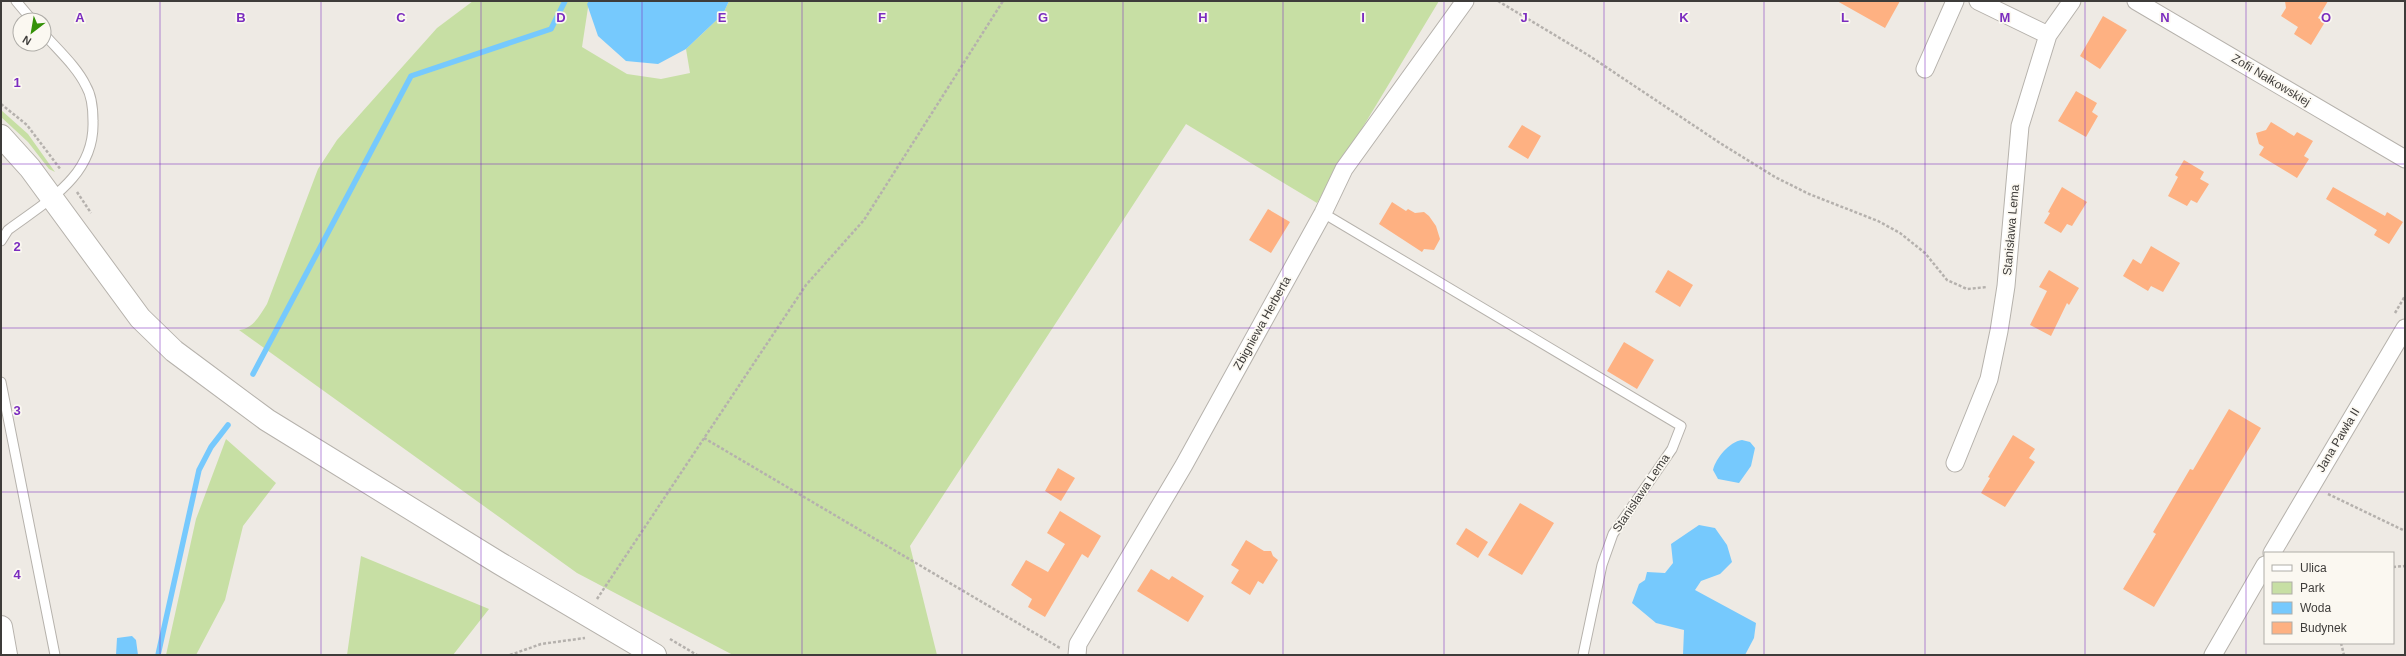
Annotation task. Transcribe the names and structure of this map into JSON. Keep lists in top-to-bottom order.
{
  "streets": {
    "street": [
      "Zofii Nałkowskiej",
      "Stanisława Lema",
      "Zbigniewa Herberta",
      "Jana Pawła II"
    ]
  },
  "crossings": [
    ["Stanisława Lema", "Zbigniewa Herberta"]
  ],
  "legend": [
    "Ulica",
    "Park",
    "Woda",
    "Budynek"
  ],
  "north": "bottom left",
  "grid": {
    "columns": [
      "A",
      "B",
      "C",
      "D",
      "E",
      "F",
      "G",
      "H",
      "I",
      "J",
      "K",
      "L",
      "M",
      "N",
      "O"
    ],
    "rows": [
      "1",
      "2",
      "3",
      "4"
    ]
  }
}
